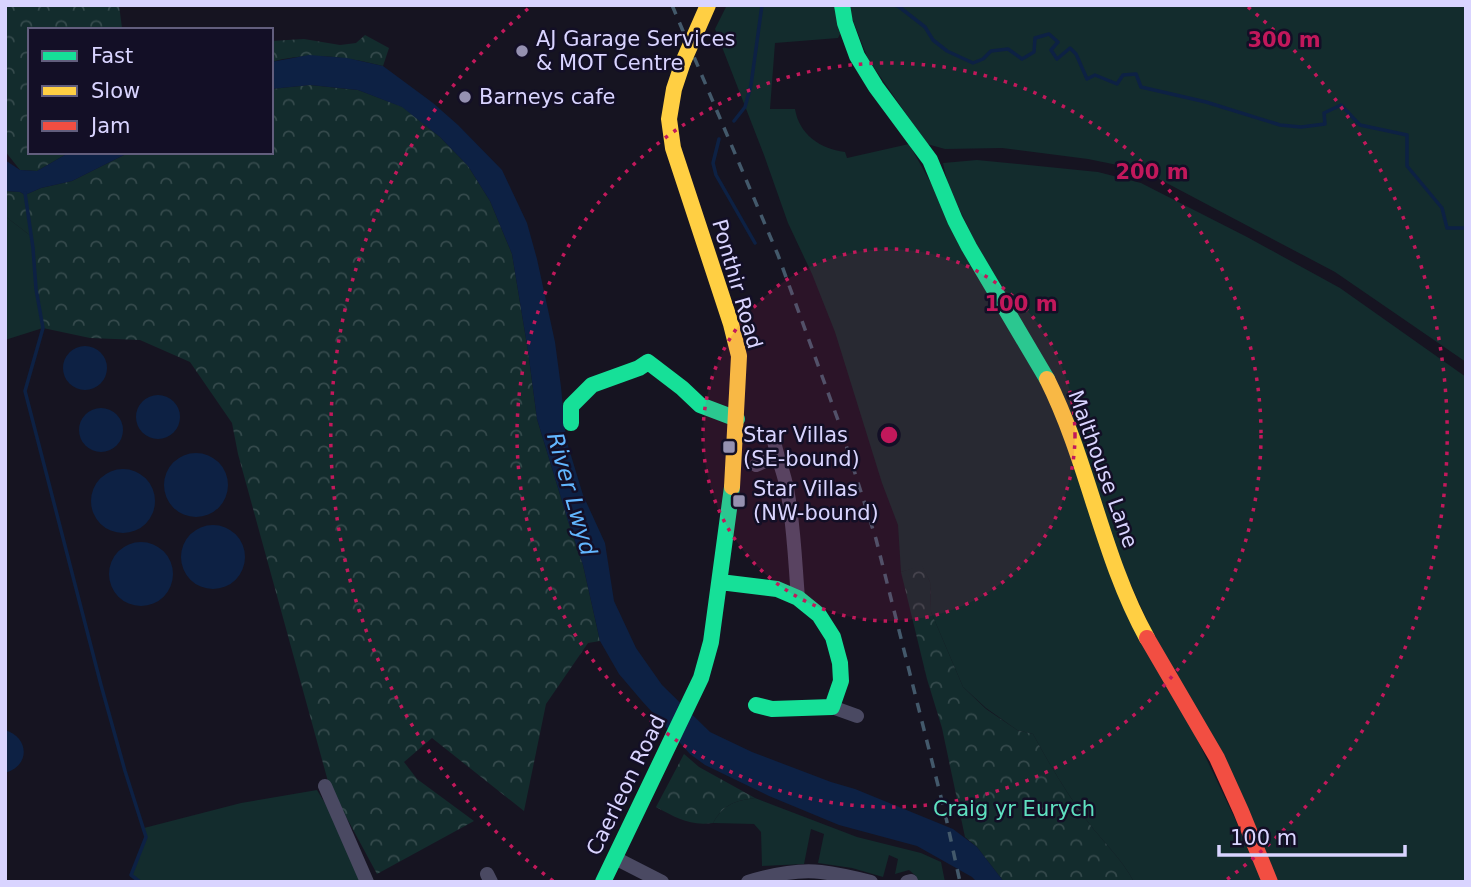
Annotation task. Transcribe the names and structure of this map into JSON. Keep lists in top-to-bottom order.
{
  "streets": {
    "street": ["Ponthir Road", "Malthouse Lane", "Caerleon Road"]
  },
  "crossings": [
    ["Ponthir Road", "Caerleon Road"]
  ],
  "water": ["River Lwyd"],
  "parks": ["Craig yr Eurych"],
  "places": {
    "other": ["AJ Garage Services & MOT Centre", "Barneys cafe"],
    "transit": ["Star Villas (SE-bound)", "Star Villas (NW-bound)"]
  },
  "legend": ["Fast", "Slow", "Jam"],
  "scale_bar": "100 m",
  "rings": ["300 m", "200 m", "100 m"]
}
